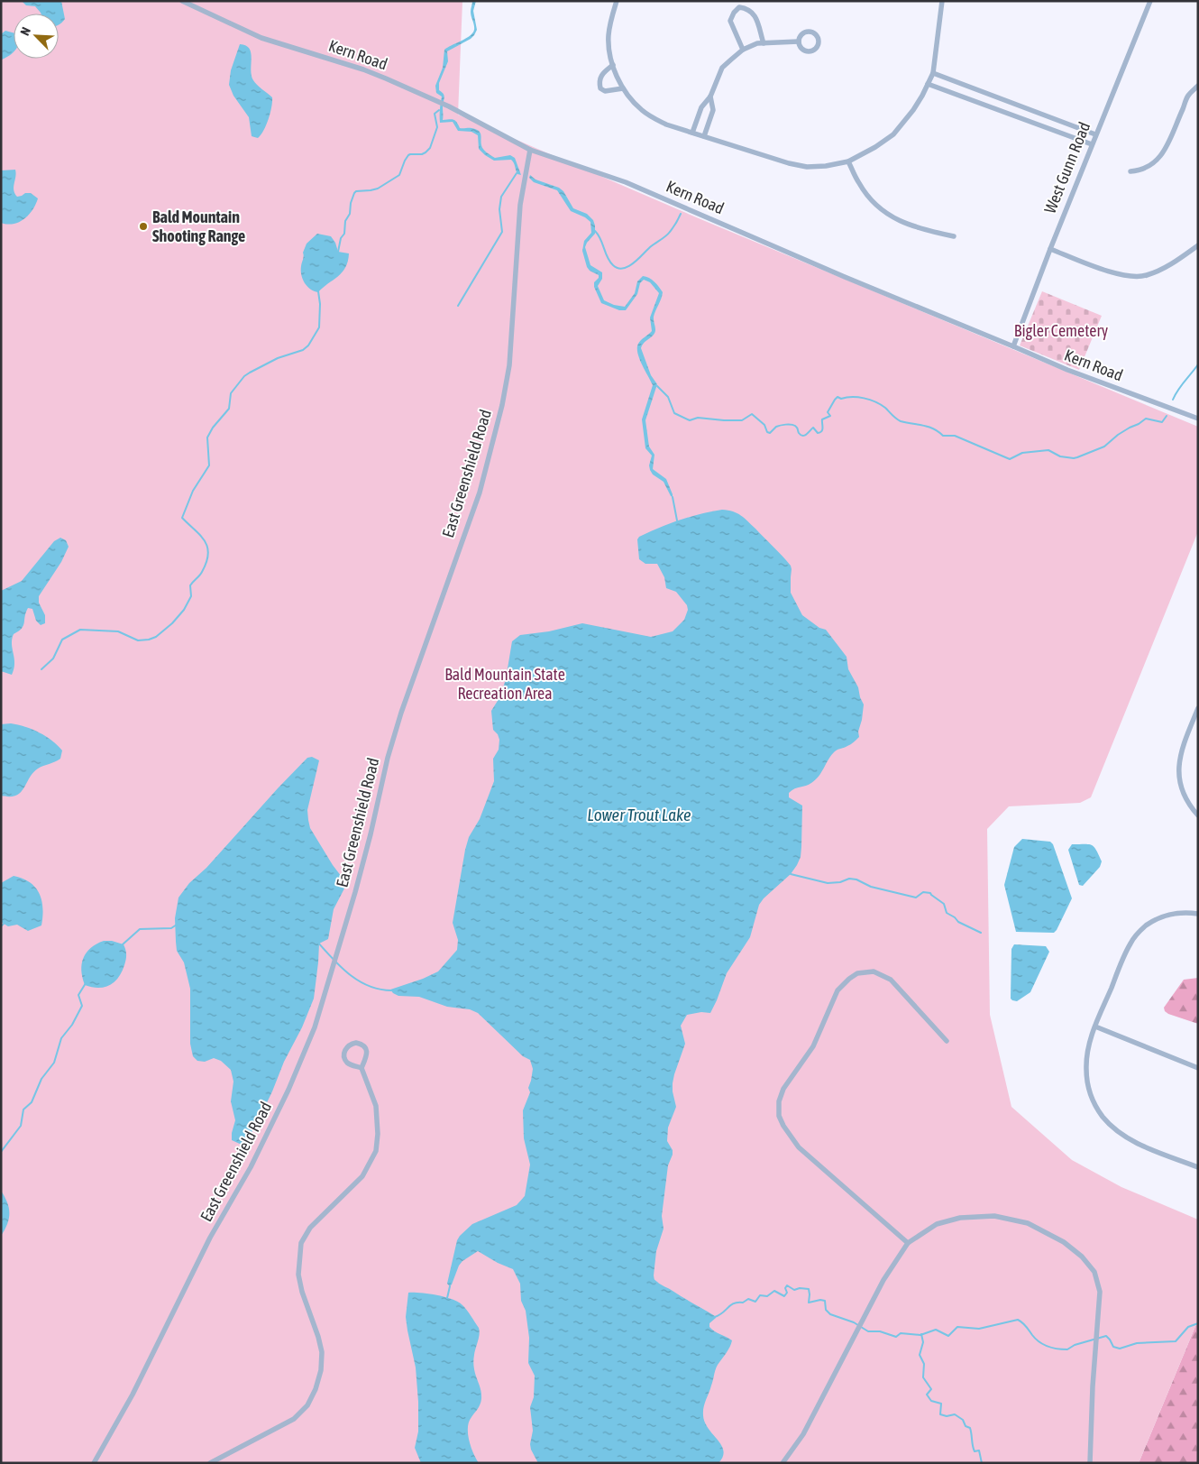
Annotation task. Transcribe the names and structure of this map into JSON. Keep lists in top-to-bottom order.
{
  "streets": {
    "street": ["Kern Road", "West Gunn Road", "East Greenshield Road"]
  },
  "crossings": [
    ["Kern Road", "West Gunn Road"],
    ["Kern Road", "East Greenshield Road"]
  ],
  "water": ["Lower Trout Lake"],
  "parks": ["Bigler Cemetery", "Bald Mountain State Recreation Area"],
  "places": ["Bald Mountain Shooting Range"],
  "north": "top left"
}
